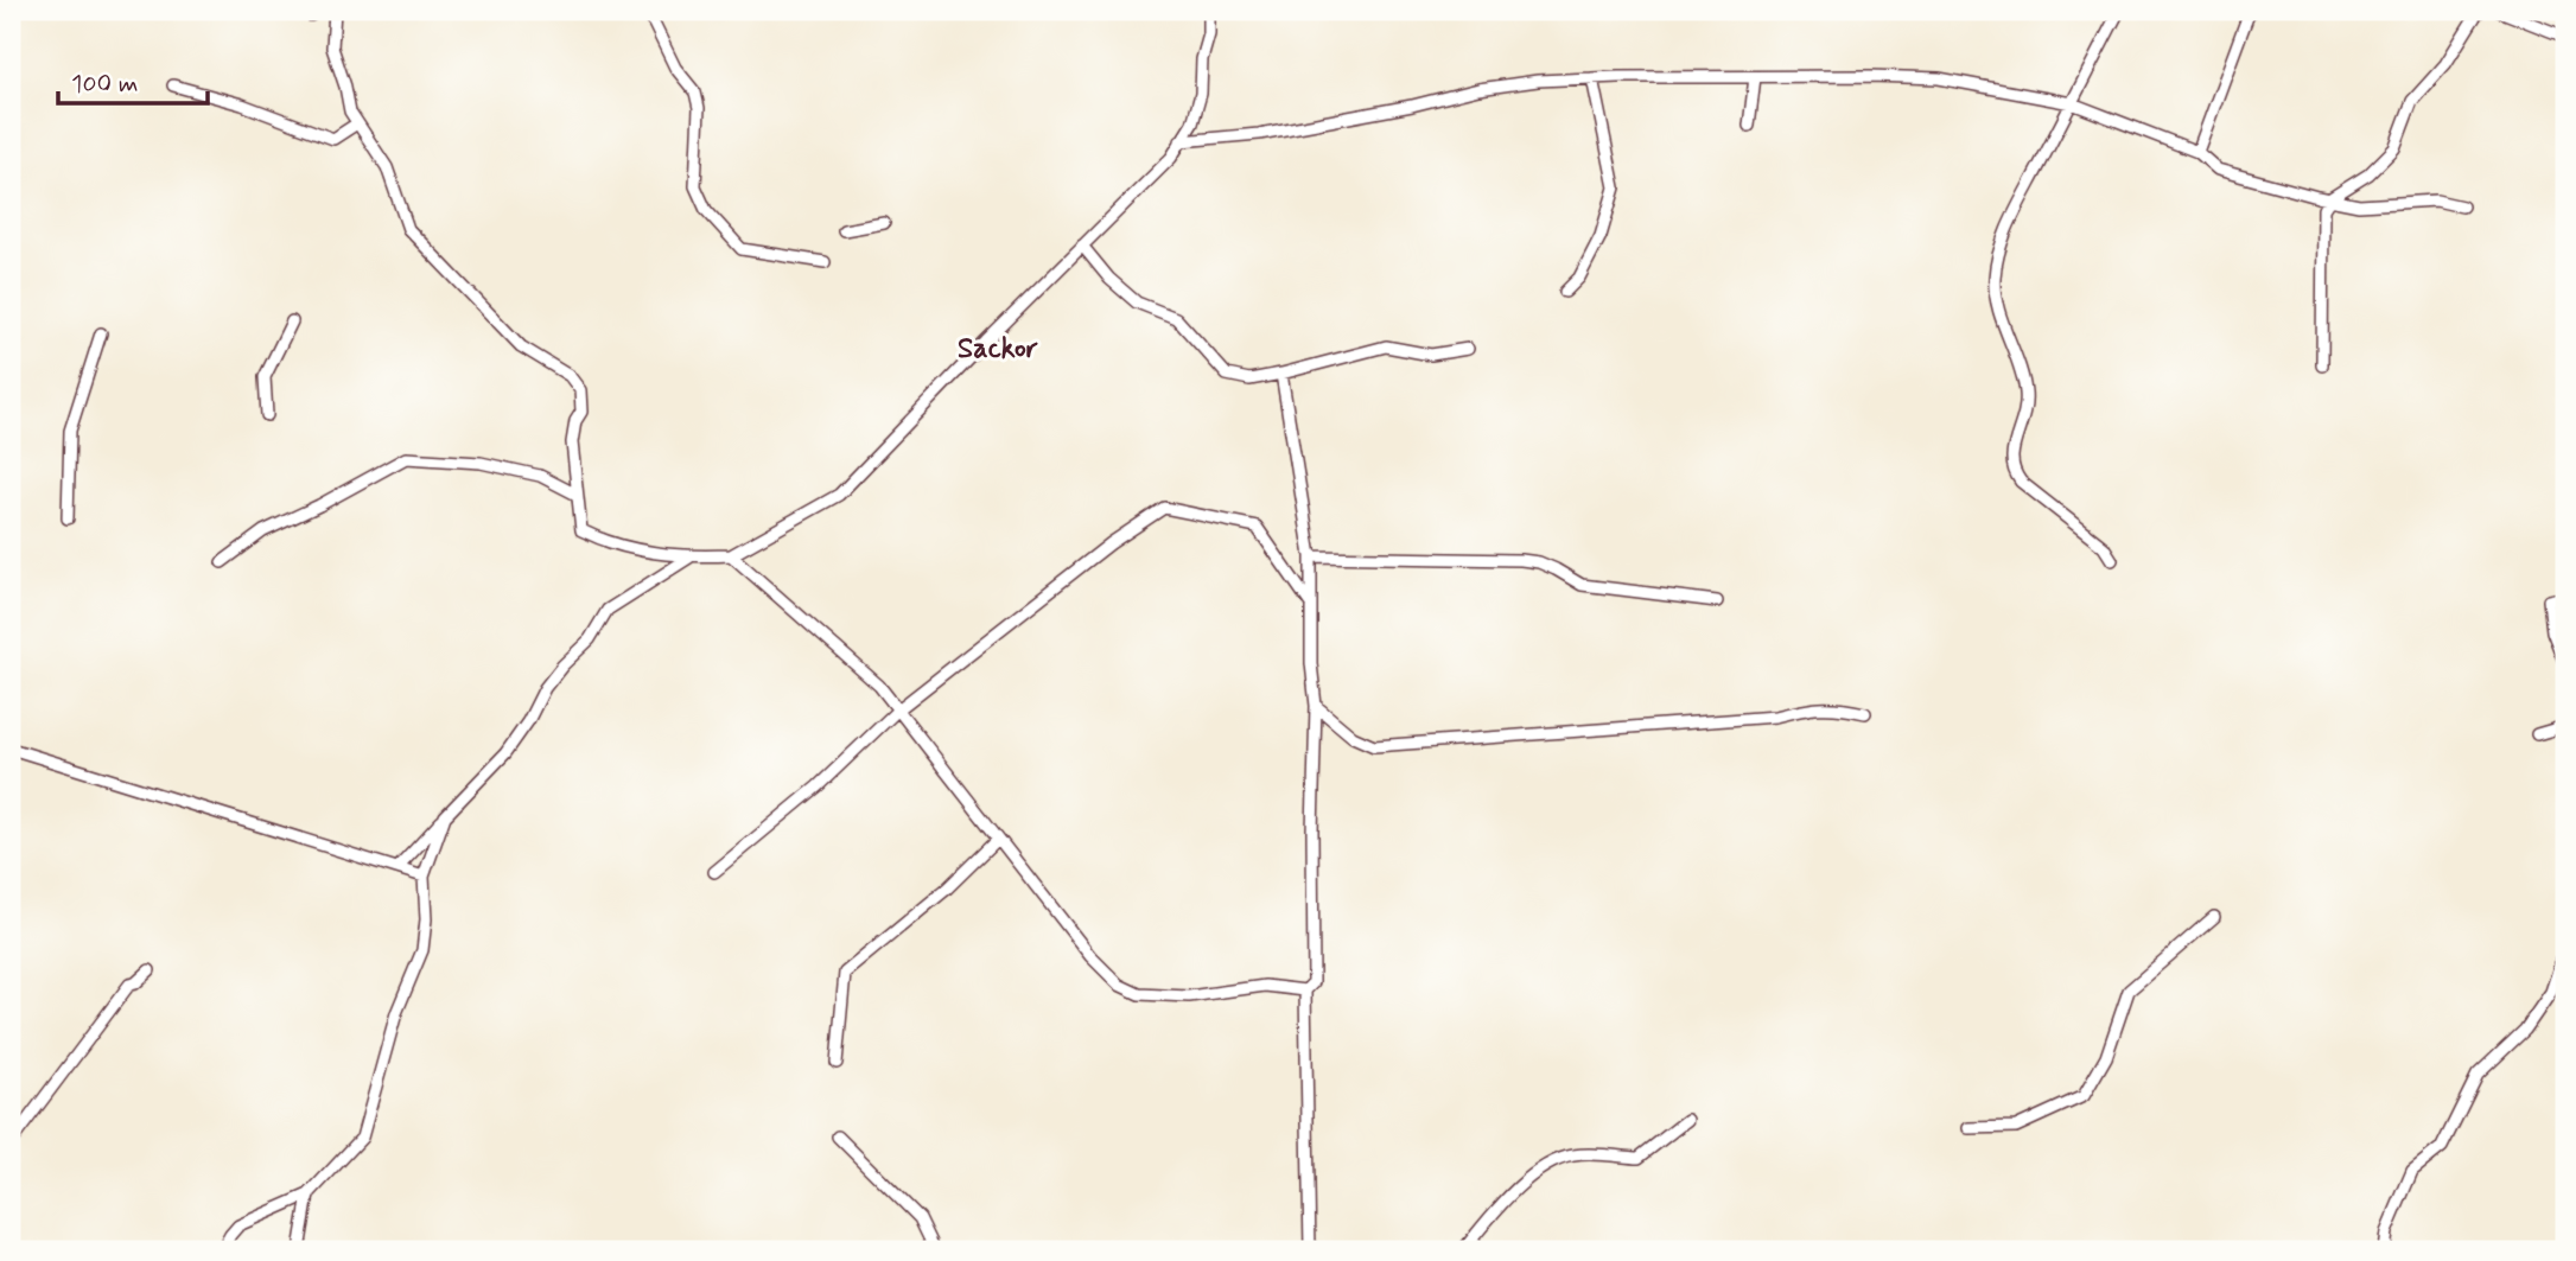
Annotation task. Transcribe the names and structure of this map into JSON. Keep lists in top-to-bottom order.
{
  "districts": ["Sackor"],
  "scale_bar": "100 m"
}
